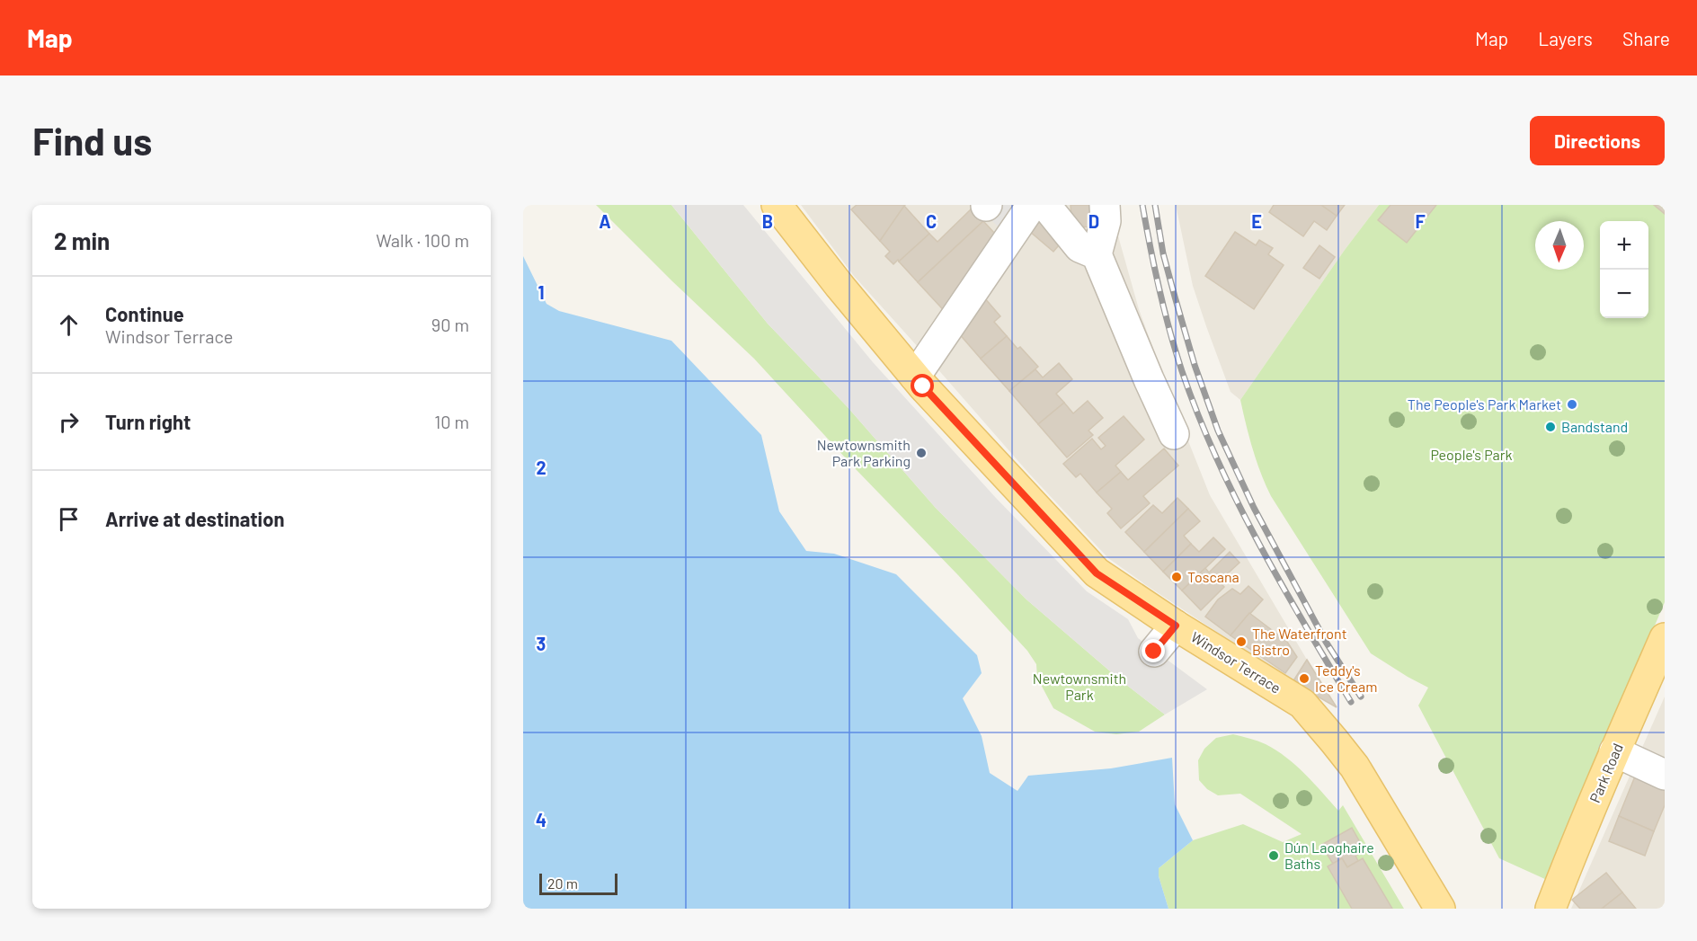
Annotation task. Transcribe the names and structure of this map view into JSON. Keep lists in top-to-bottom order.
{
  "streets": {
    "main road": ["Windsor Terrace", "Park Road"]
  },
  "parks": ["People's Park", "Newtownsmith Park"],
  "places": [
    "The People's Park Market",
    "Bandstand",
    "Newtownsmith Park Parking",
    "Toscana",
    "The Waterfront Bistro",
    "Teddy's Ice Cream",
    "Dún Laoghaire Baths"
  ],
  "scale_bar": "20 m",
  "north": "bottom",
  "page": {
    "header": "Map",
    "nav": ["Map", "Layers", "Share"],
    "buttons": "Directions",
    "title": "Find us",
    "heading": ["2 min", "Walk · 100 m"],
    "map_buttons": ["+", "−"],
    "list": [
      ["Continue", "Windsor Terrace", "90 m"],
      ["Turn right", "10 m"],
      "Arrive at destination"
    ],
    "scale": "20 m"
  },
  "grid": {
    "columns": [
      "A",
      "B",
      "C",
      "D",
      "E",
      "F"
    ],
    "rows": [
      "1",
      "2",
      "3",
      "4"
    ]
  }
}
